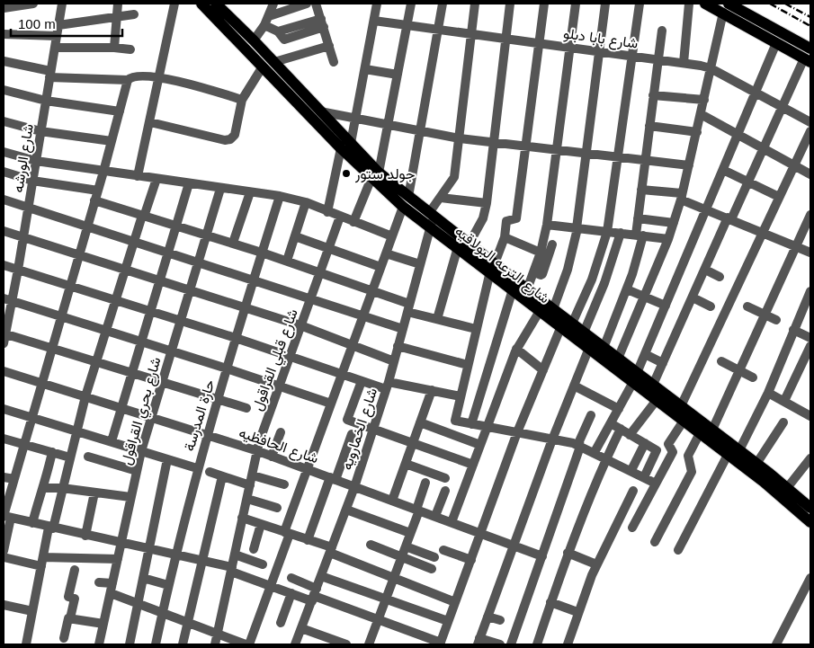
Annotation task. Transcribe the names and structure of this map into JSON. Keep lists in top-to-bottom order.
{
  "streets": {
    "main road": ["شارع الترعه البولاقيه"],
    "street": [
      "شارع بابا دبلو",
      "شارع الورشه",
      "شارع قبلي القراقول",
      "شارع بحري القراقول",
      "حارة المدرسة",
      "شارع الخمارويه",
      "شارع الحافظيه"
    ]
  },
  "crossings": [
    ["شارع بابا دبلو", "شارع الخمارويه"],
    ["شارع الترعه البولاقيه", "شارع الخمارويه"],
    ["شارع قبلي القراقول", "شارع الحافظيه"],
    ["شارع بحري القراقول", "شارع الحافظيه"],
    ["حارة المدرسة", "شارع الحافظيه"],
    ["شارع الخمارويه", "شارع الحافظيه"]
  ],
  "places": ["جولد ستور"],
  "scale_bar": "100 m"
}
